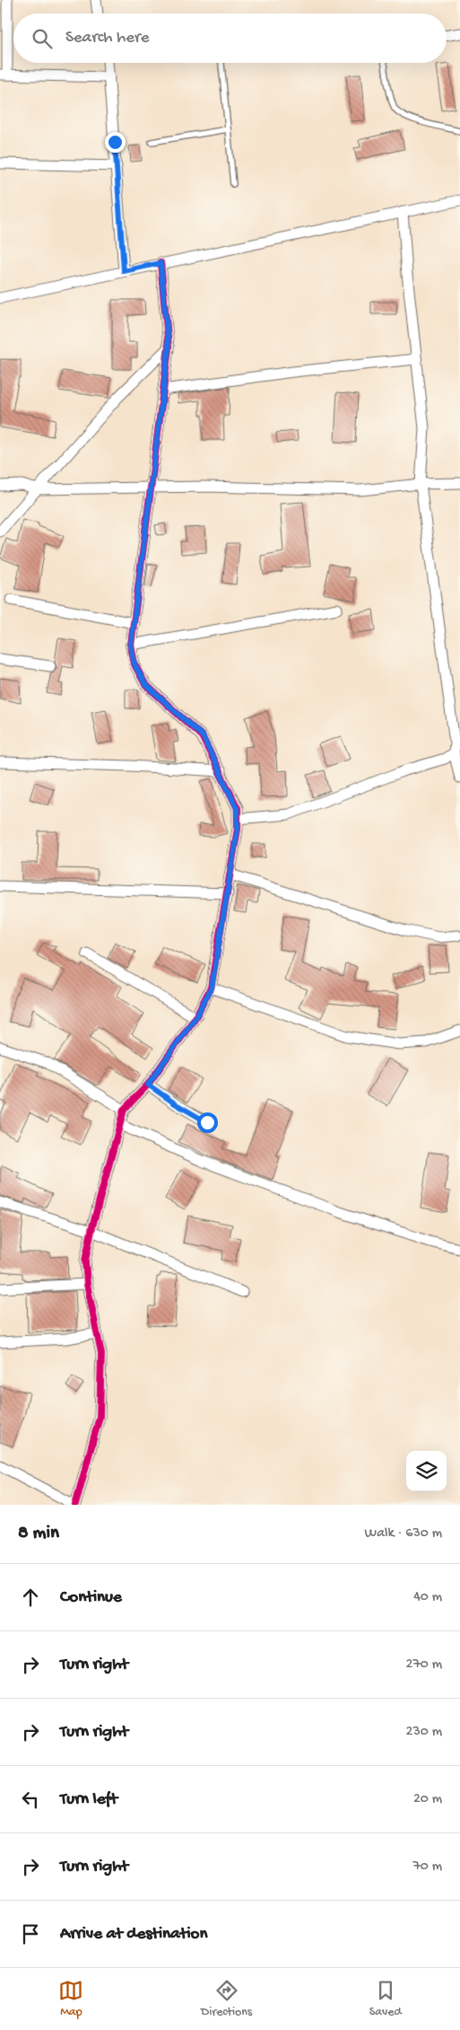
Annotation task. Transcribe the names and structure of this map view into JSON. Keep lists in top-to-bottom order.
{
  "page": {
    "search": "Search here",
    "heading": ["8 min", "Walk · 630 m"],
    "list": [
      ["Continue", "40 m"],
      ["Turn right", "270 m"],
      ["Turn right", "230 m"],
      ["Turn left", "20 m"],
      ["Turn right", "70 m"],
      "Arrive at destination"
    ],
    "nav": ["Map", "Directions", "Saved"]
  }
}
